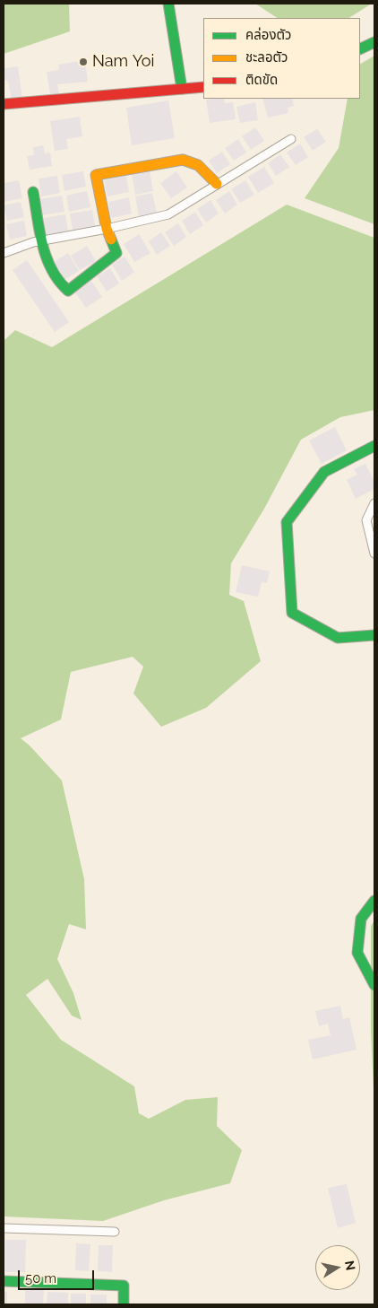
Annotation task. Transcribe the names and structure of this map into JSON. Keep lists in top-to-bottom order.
{
  "places": ["Nam Yoi"],
  "legend": ["คล่องตัว", "ชะลอตัว", "ติดขัด"],
  "scale_bar": "50 m",
  "north": "right"
}
